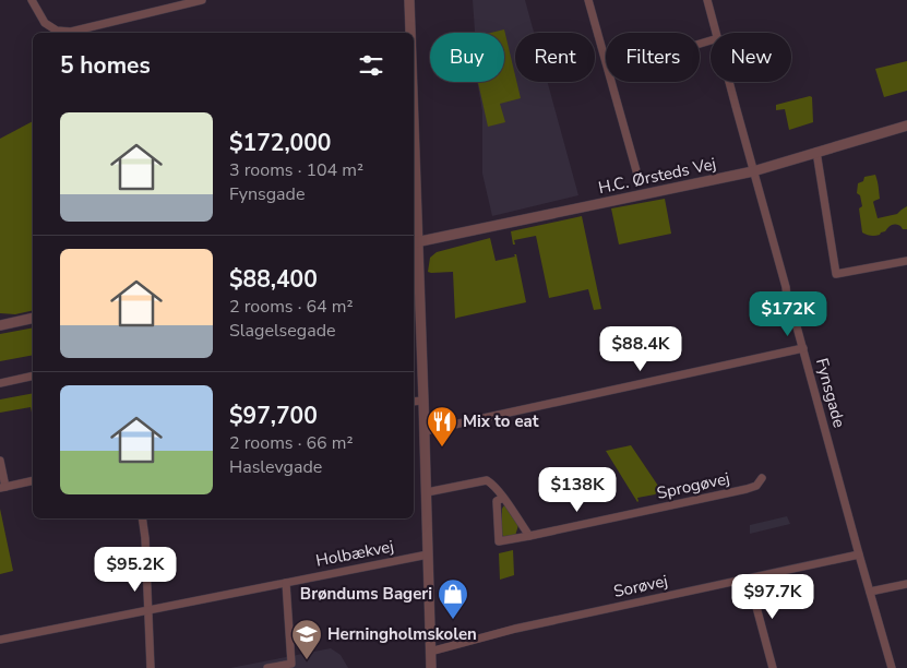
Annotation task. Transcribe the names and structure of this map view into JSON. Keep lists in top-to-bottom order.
{
  "streets": {
    "street": [
      "H.C. Ørsteds Vej",
      "Fynsgade",
      "Sprogøvej",
      "Holbækvej",
      "Sorøvej"
    ]
  },
  "crossings": [
    ["H.C. Ørsteds Vej", "Fynsgade"],
    ["Fynsgade", "Sorøvej"]
  ],
  "places": {
    "restaurant": ["Mix to eat"],
    "shop": ["Brøndums Bageri"],
    "school or university": ["Herningholmskolen"]
  },
  "page": {
    "chip": [
      "Buy",
      "Rent",
      "Filters",
      "New"
    ],
    "heading": "5 homes",
    "list": [
      {
        "name": "$172,000",
        "note": "3 rooms · 104 m² · Fynsgade"
      },
      {
        "name": "$88,400",
        "note": "2 rooms · 64 m² · Slagelsegade"
      },
      {
        "name": "$97,700",
        "note": "2 rooms · 66 m² · Haslevgade"
      }
    ],
    "price": [
      "$172K",
      "$88.4K",
      "$138K",
      "$95.2K",
      "$97.7K"
    ]
  }
}
